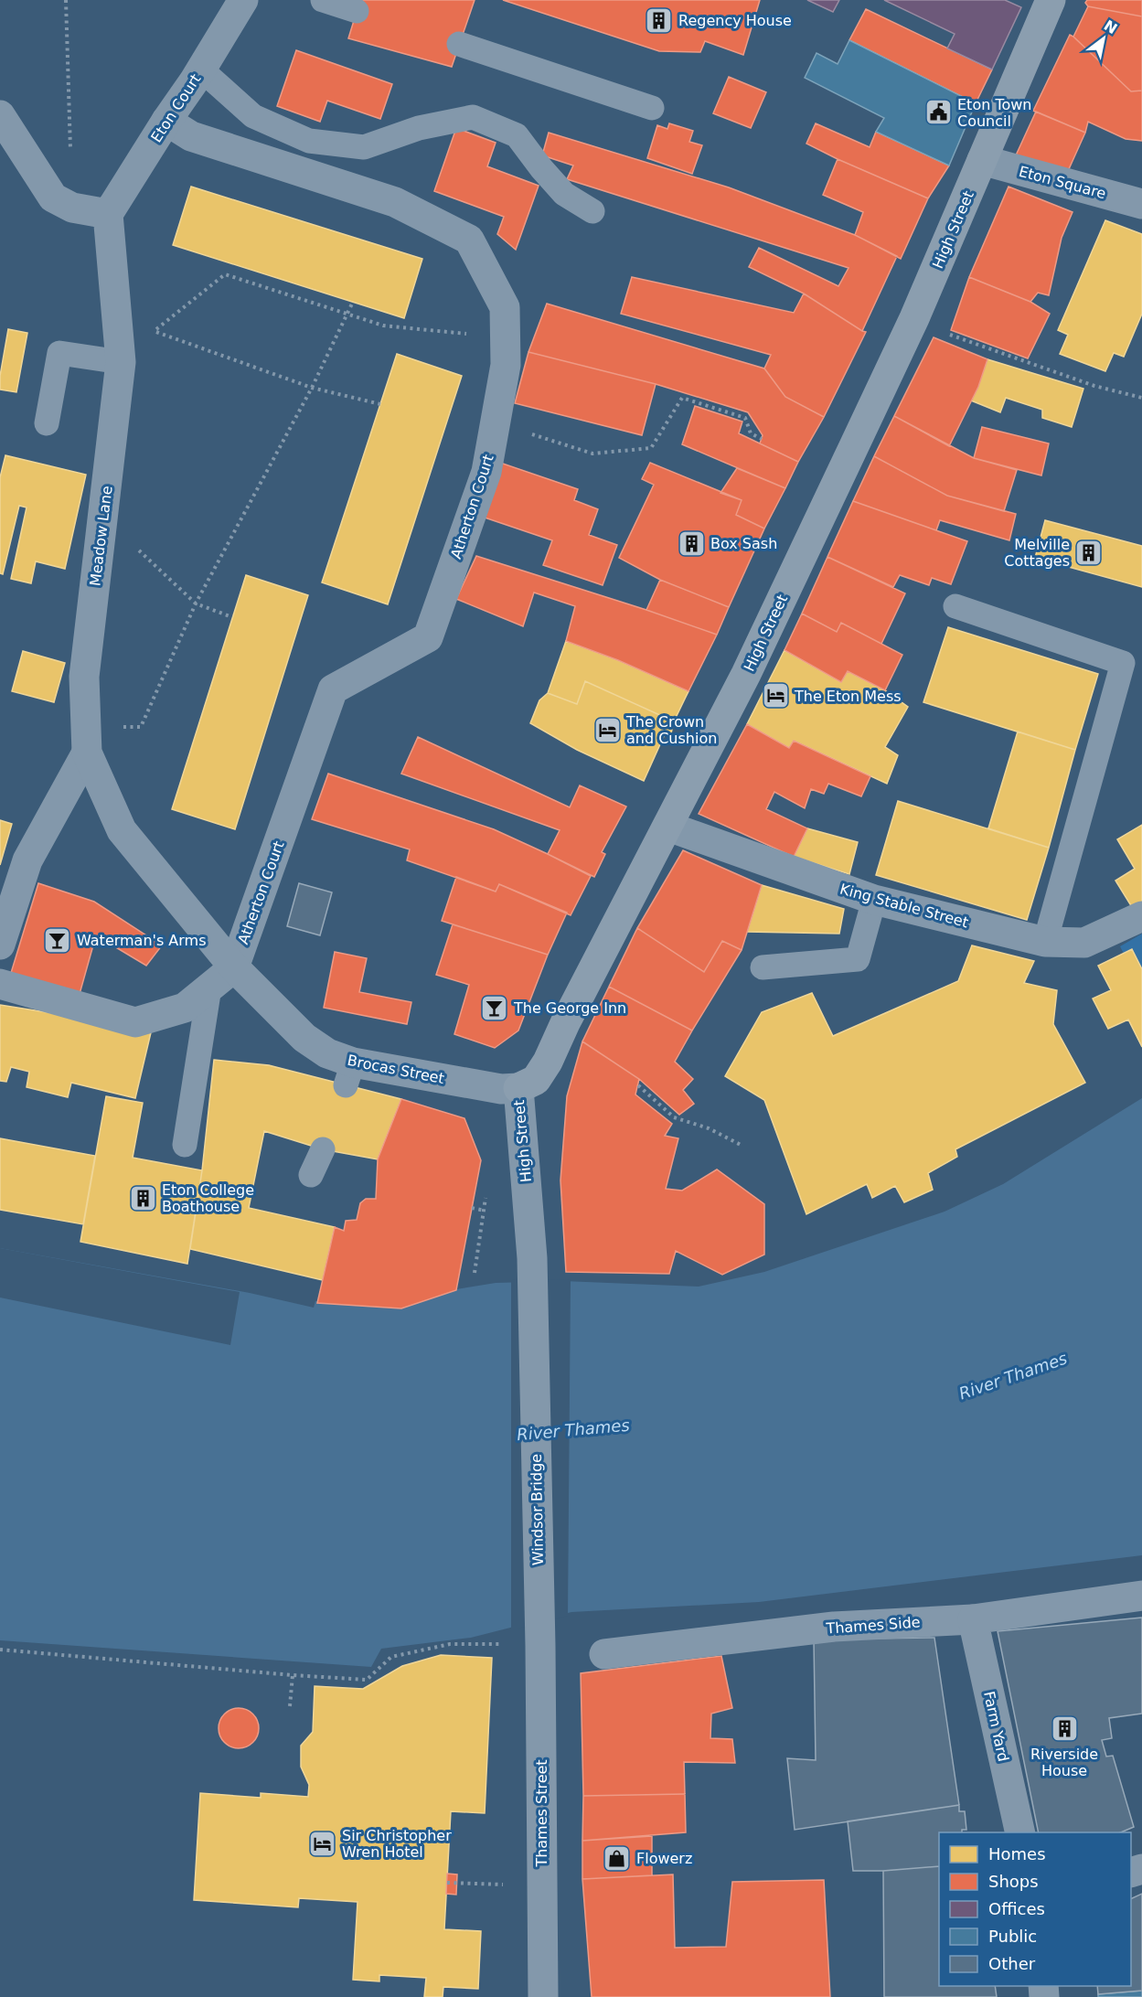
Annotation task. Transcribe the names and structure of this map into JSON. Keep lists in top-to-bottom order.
{
  "streets": {
    "main road": ["High Street"],
    "street": [
      "Eton Court",
      "Eton Square",
      "Atherton Court",
      "Meadow Lane",
      "King Stable Street",
      "Brocas Street",
      "Windsor Bridge",
      "Thames Side",
      "Farm Yard",
      "Thames Street"
    ]
  },
  "crossings": [
    ["Eton Court", "Atherton Court"],
    ["Eton Court", "Meadow Lane"],
    ["Eton Square", "High Street"],
    ["High Street", "King Stable Street"],
    ["High Street", "Brocas Street"],
    ["High Street", "Windsor Bridge"],
    ["Atherton Court", "Meadow Lane"],
    ["Atherton Court", "Brocas Street"],
    ["Meadow Lane", "Brocas Street"],
    ["Windsor Bridge", "Thames Street"],
    ["Thames Side", "Farm Yard"]
  ],
  "water": ["River Thames"],
  "places": {
    "building": [
      "Regency House",
      "Box Sash",
      "Melville Cottages",
      "Eton College Boathouse",
      "Riverside House"
    ],
    "public building": ["Eton Town Council"],
    "hotel": ["The Eton Mess", "The Crown and Cushion", "Sir Christopher Wren Hotel"],
    "bar": ["Waterman's Arms", "The George Inn"],
    "shop": ["Flowerz"]
  },
  "legend": [
    "Homes",
    "Shops",
    "Offices",
    "Public",
    "Other"
  ],
  "north": "top right"
}
